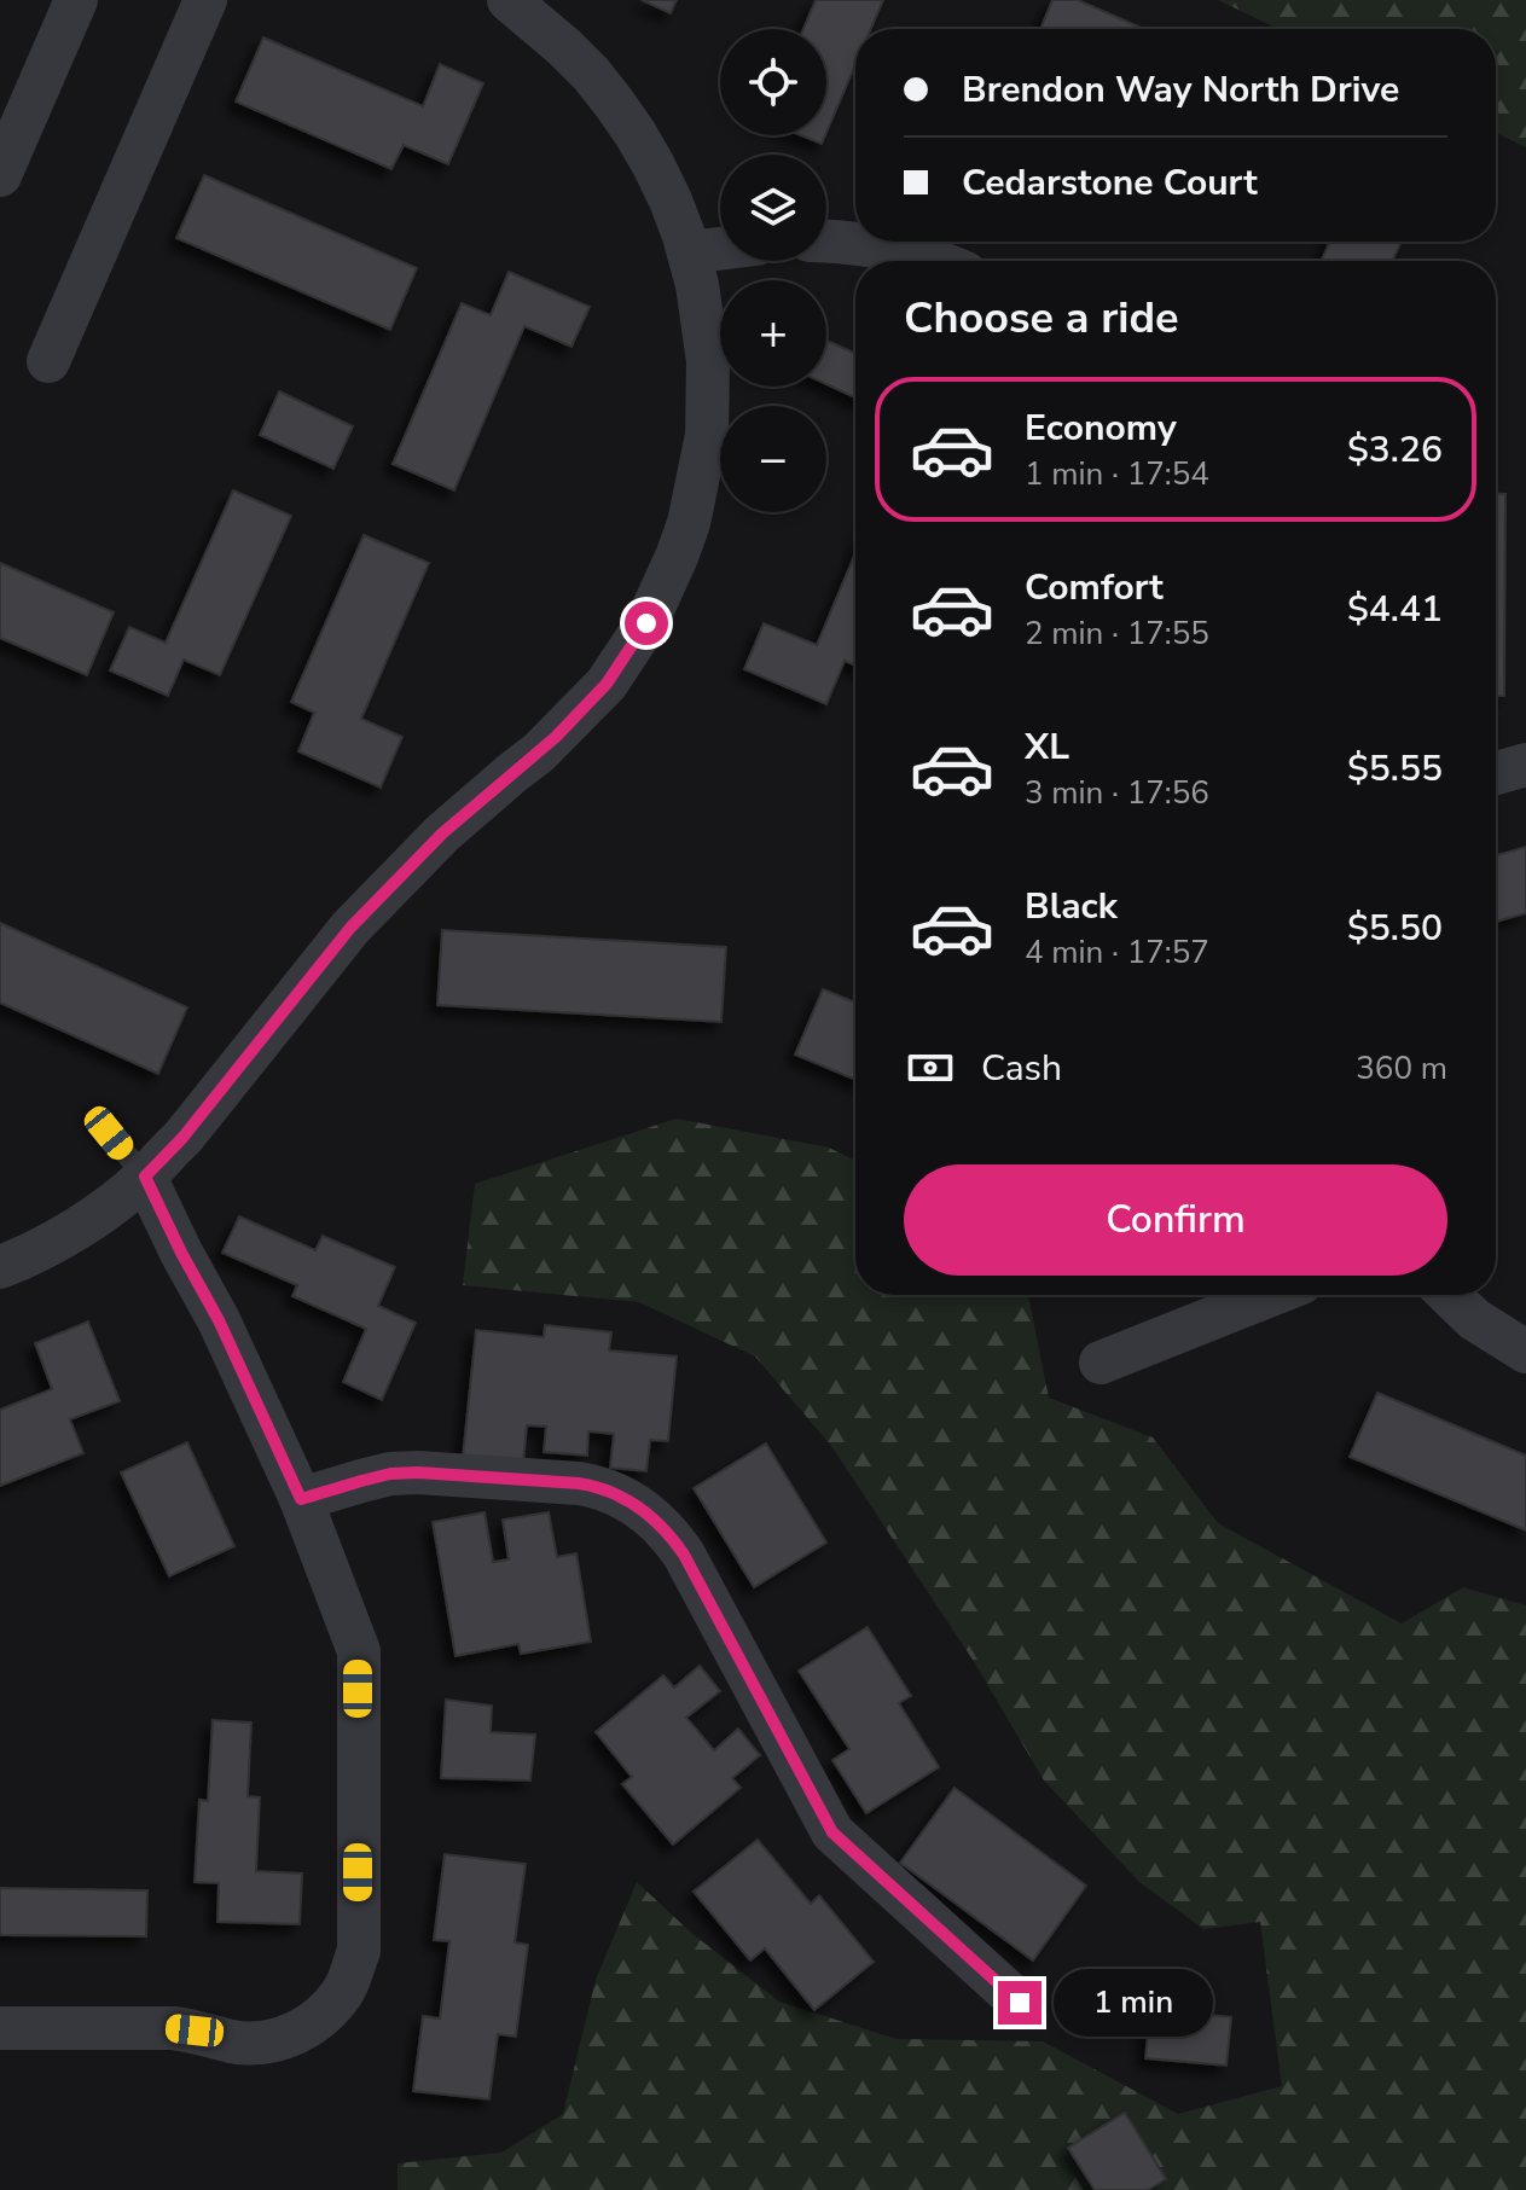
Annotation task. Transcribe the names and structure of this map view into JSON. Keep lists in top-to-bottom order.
{
  "page": {
    "map_buttons": ["+", "−"],
    "banner": ["Brendon Way North Drive", "Cedarstone Court"],
    "heading": "Choose a ride",
    "list": [
      {
        "name": "Economy",
        "note": "1 min · 17:54",
        "value": "$3.26"
      },
      {
        "name": "Comfort",
        "note": "2 min · 17:55",
        "value": "$4.41"
      },
      {
        "name": "XL",
        "note": "3 min · 17:56",
        "value": "$5.55"
      },
      {
        "name": "Black",
        "note": "4 min · 17:57",
        "value": "$5.50"
      }
    ],
    "pay": ["Cash", "360 m"],
    "buttons": "Confirm",
    "bubble": "1 min"
  }
}
